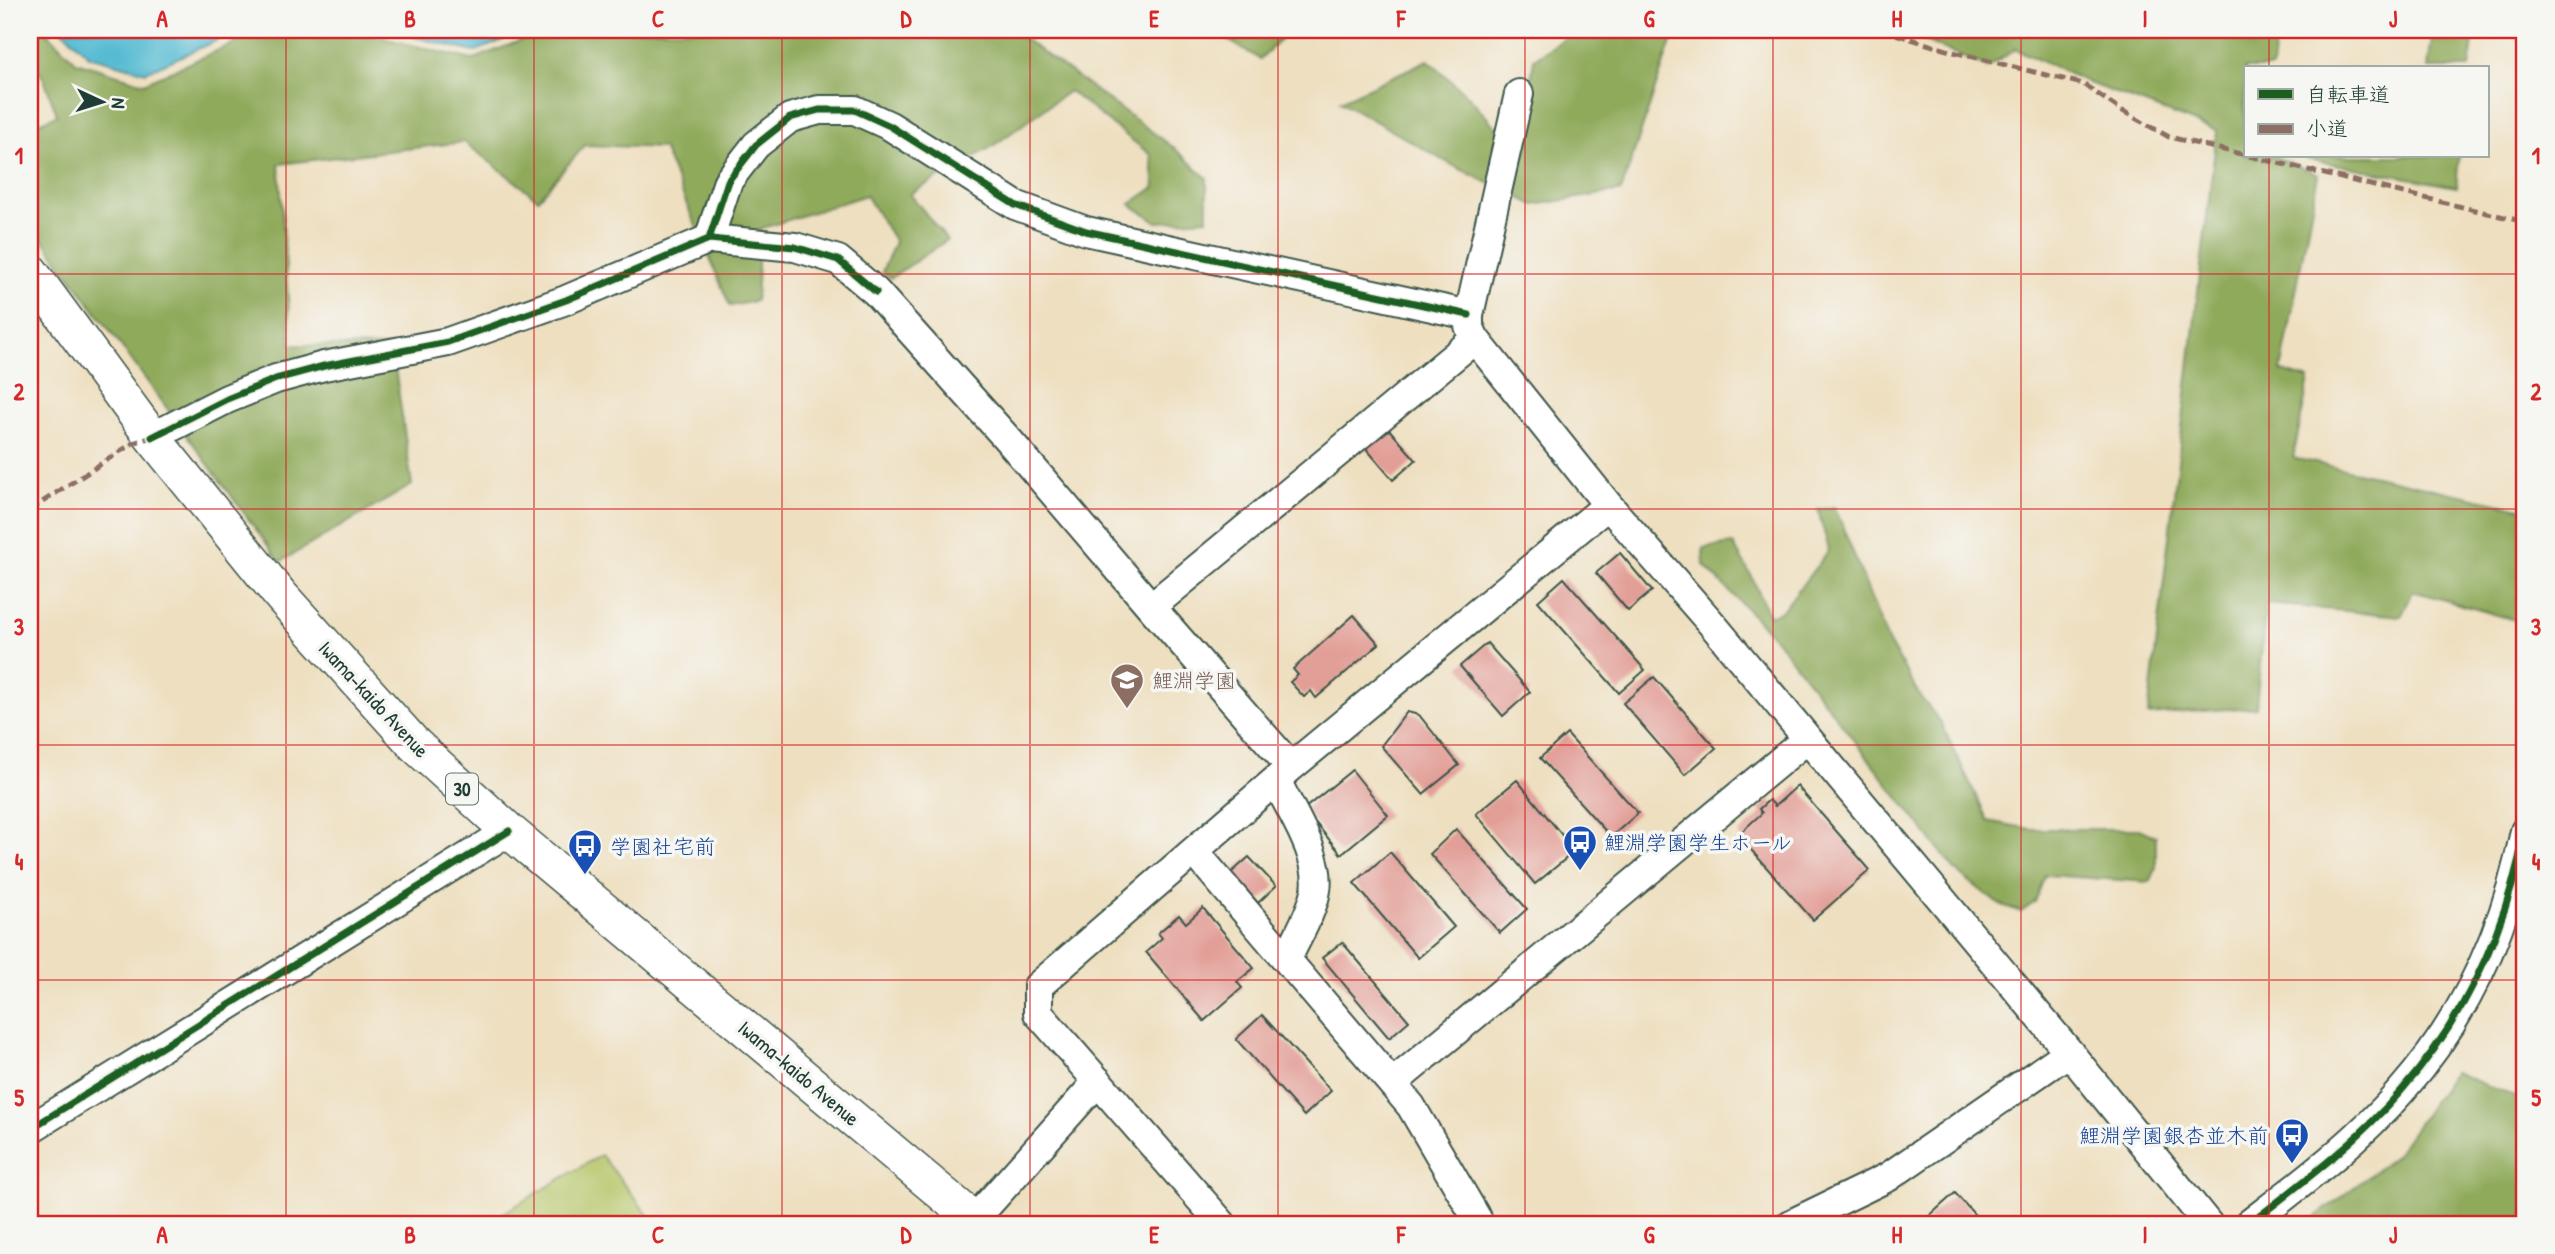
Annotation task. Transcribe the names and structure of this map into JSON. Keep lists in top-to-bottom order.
{
  "streets": {
    "main road": ["Iwama-kaido Avenue", "30"]
  },
  "places": {
    "school or university": ["鯉淵学園"],
    "bus stop": ["鯉淵学園学生ホール", "学園社宅前", "鯉淵学園銀杏並木前"]
  },
  "legend": ["自転車道", "小道"],
  "north": "right",
  "grid": {
    "columns": [
      "A",
      "B",
      "C",
      "D",
      "E",
      "F",
      "G",
      "H",
      "I",
      "J"
    ],
    "rows": [
      "1",
      "2",
      "3",
      "4",
      "5"
    ]
  }
}
